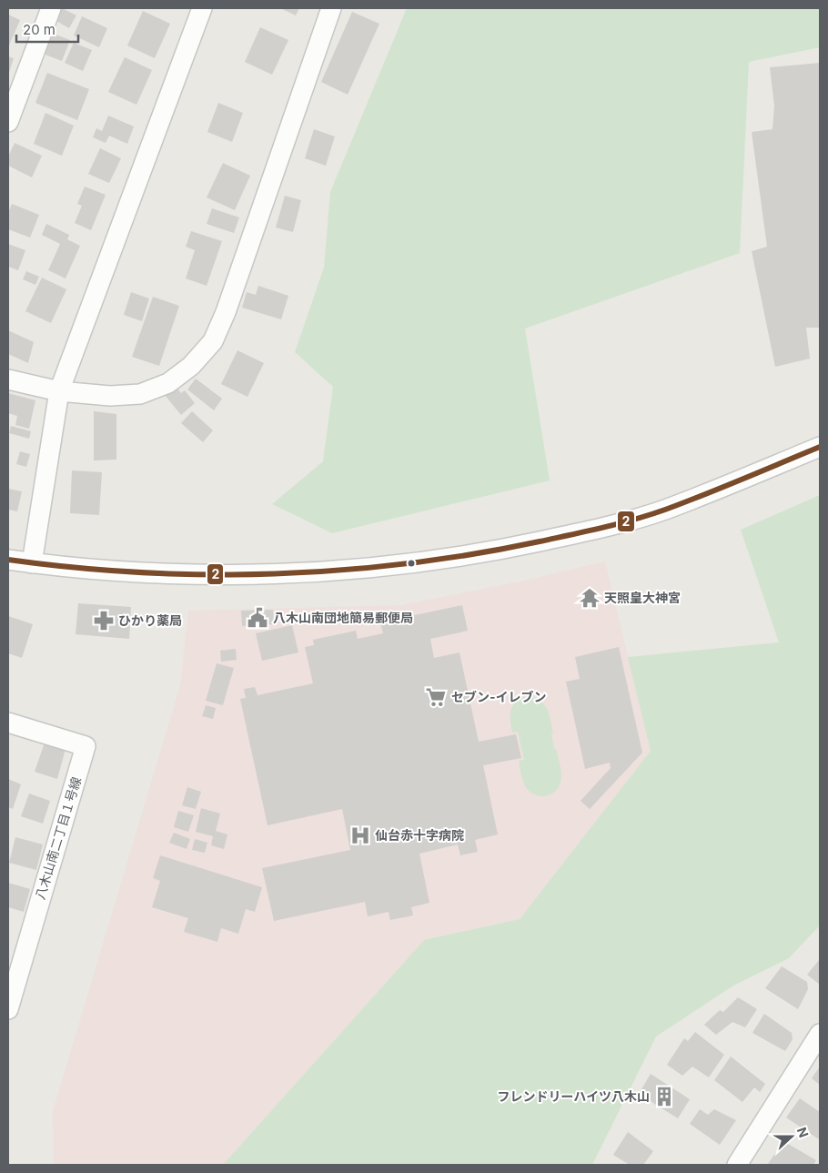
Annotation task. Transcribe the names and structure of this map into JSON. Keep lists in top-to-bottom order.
{
  "streets": {
    "street": ["八木山南二丁目１号線"]
  },
  "places": {
    "temple": ["天照皇大神宮"],
    "public building": ["八木山南団地簡易郵便局"],
    "pharmacy": ["ひかり薬局"],
    "supermarket": ["セブン-イレブン"],
    "hospital": ["仙台赤十字病院"],
    "building": ["フレンドリーハイツ八木山"]
  },
  "lines": ["transit line 2"],
  "scale_bar": "20 m",
  "north": "right"
}
